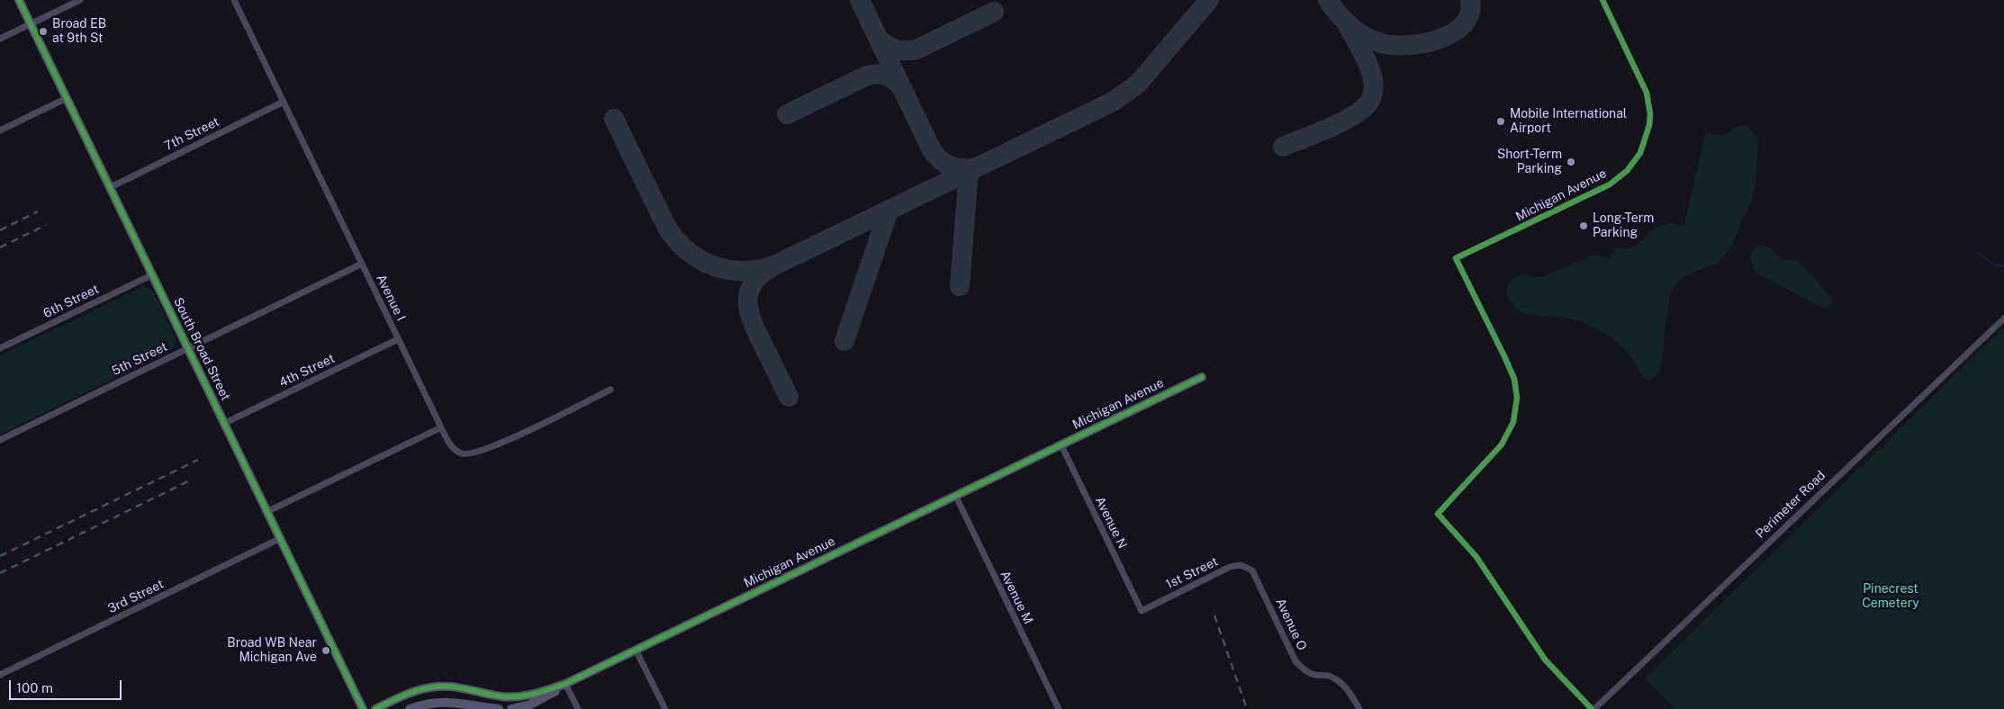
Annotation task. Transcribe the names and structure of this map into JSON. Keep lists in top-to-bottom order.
{
  "streets": {
    "street": [
      "7th Street",
      "Michigan Avenue",
      "Avenue I",
      "6th Street",
      "South Broad Street",
      "5th Street",
      "4th Street",
      "Perimeter Road",
      "Avenue N",
      "1st Street",
      "3rd Street",
      "Avenue M",
      "Avenue O"
    ]
  },
  "crossings": [
    ["7th Street", "Avenue I"],
    ["7th Street", "South Broad Street"],
    ["Michigan Avenue", "Perimeter Road"],
    ["Michigan Avenue", "Avenue N"],
    ["Michigan Avenue", "Avenue M"],
    ["Avenue I", "5th Street"],
    ["Avenue I", "4th Street"],
    ["6th Street", "South Broad Street"],
    ["South Broad Street", "5th Street"],
    ["South Broad Street", "4th Street"],
    ["South Broad Street", "3rd Street"],
    ["Avenue N", "1st Street"],
    ["1st Street", "Avenue O"]
  ],
  "parks": ["Pinecrest Cemetery"],
  "places": [
    "Broad EB at 9th St",
    "Mobile International Airport",
    "Short-Term Parking",
    "Long-Term Parking",
    "Broad WB Near Michigan Ave"
  ],
  "scale_bar": "100 m"
}
